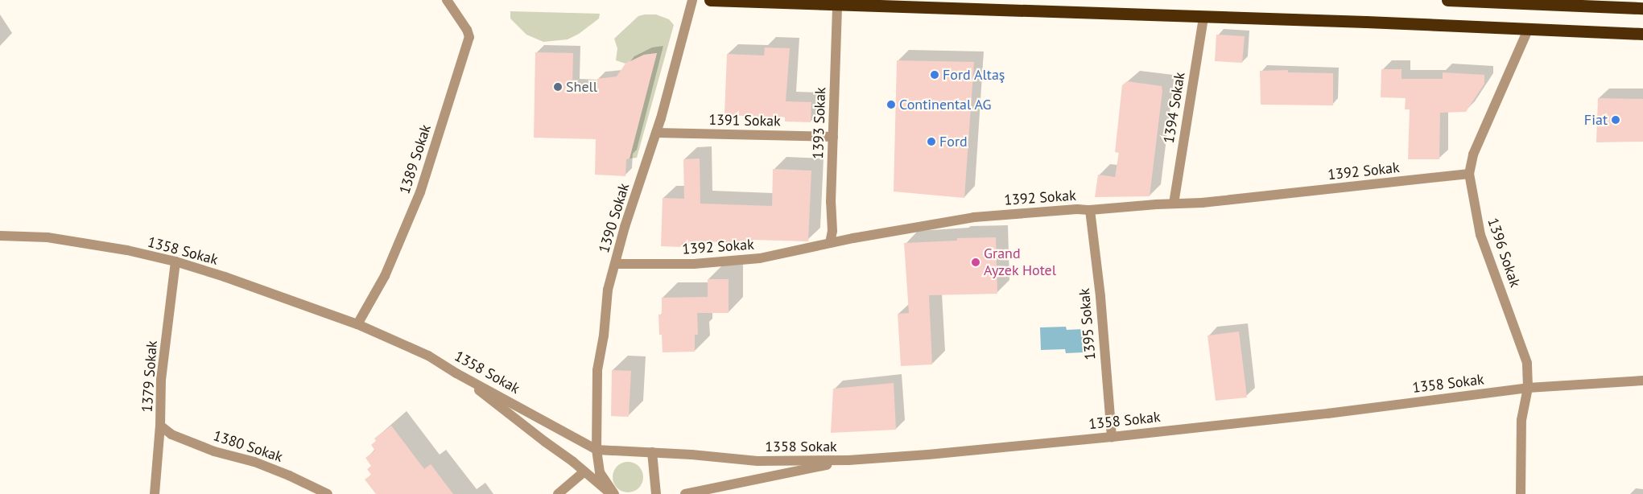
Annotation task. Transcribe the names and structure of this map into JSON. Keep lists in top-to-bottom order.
{
  "streets": {
    "street": [
      "1394 Sokak",
      "1391 Sokak",
      "1393 Sokak",
      "1389 Sokak",
      "1392 Sokak",
      "1390 Sokak",
      "1358 Sokak",
      "1396 Sokak",
      "1395 Sokak",
      "1379 Sokak",
      "1380 Sokak"
    ]
  },
  "crossings": [
    ["1394 Sokak", "1392 Sokak"],
    ["1391 Sokak", "1393 Sokak"],
    ["1391 Sokak", "1390 Sokak"],
    ["1393 Sokak", "1392 Sokak"],
    ["1389 Sokak", "1358 Sokak"],
    ["1392 Sokak", "1390 Sokak"],
    ["1392 Sokak", "1396 Sokak"],
    ["1392 Sokak", "1395 Sokak"],
    ["1390 Sokak", "1358 Sokak"],
    ["1358 Sokak", "1396 Sokak"],
    ["1358 Sokak", "1395 Sokak"],
    ["1358 Sokak", "1379 Sokak"],
    ["1379 Sokak", "1380 Sokak"]
  ],
  "places": [
    "Ford Altaş",
    "Shell",
    "Continental AG",
    "Fiat",
    "Ford",
    "Grand Ayzek Hotel"
  ]
}
